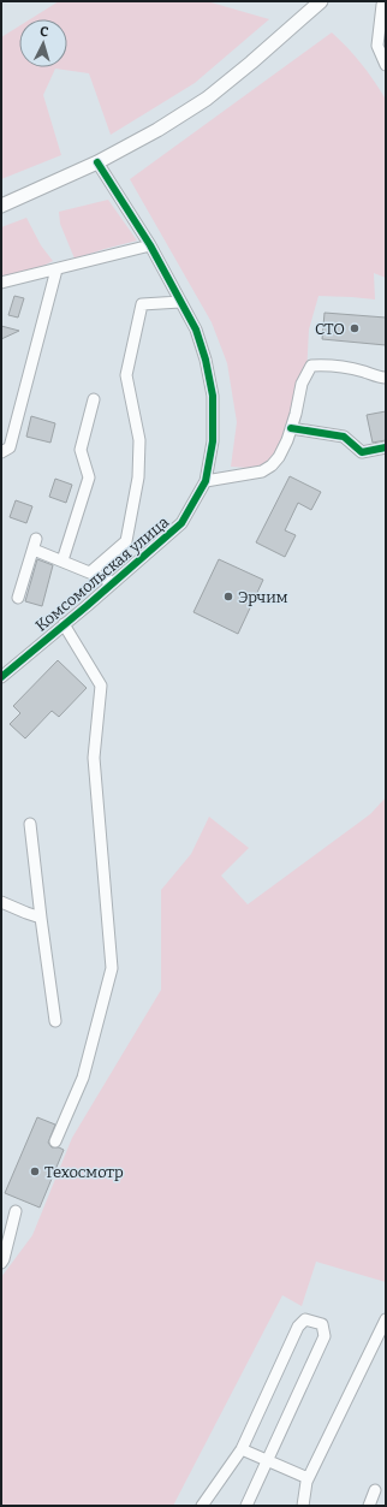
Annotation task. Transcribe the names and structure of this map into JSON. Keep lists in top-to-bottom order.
{
  "streets": {
    "street": ["Комсомольская улица"]
  },
  "places": ["СТО", "Эрчим", "Техосмотр"],
  "north": "top"
}
